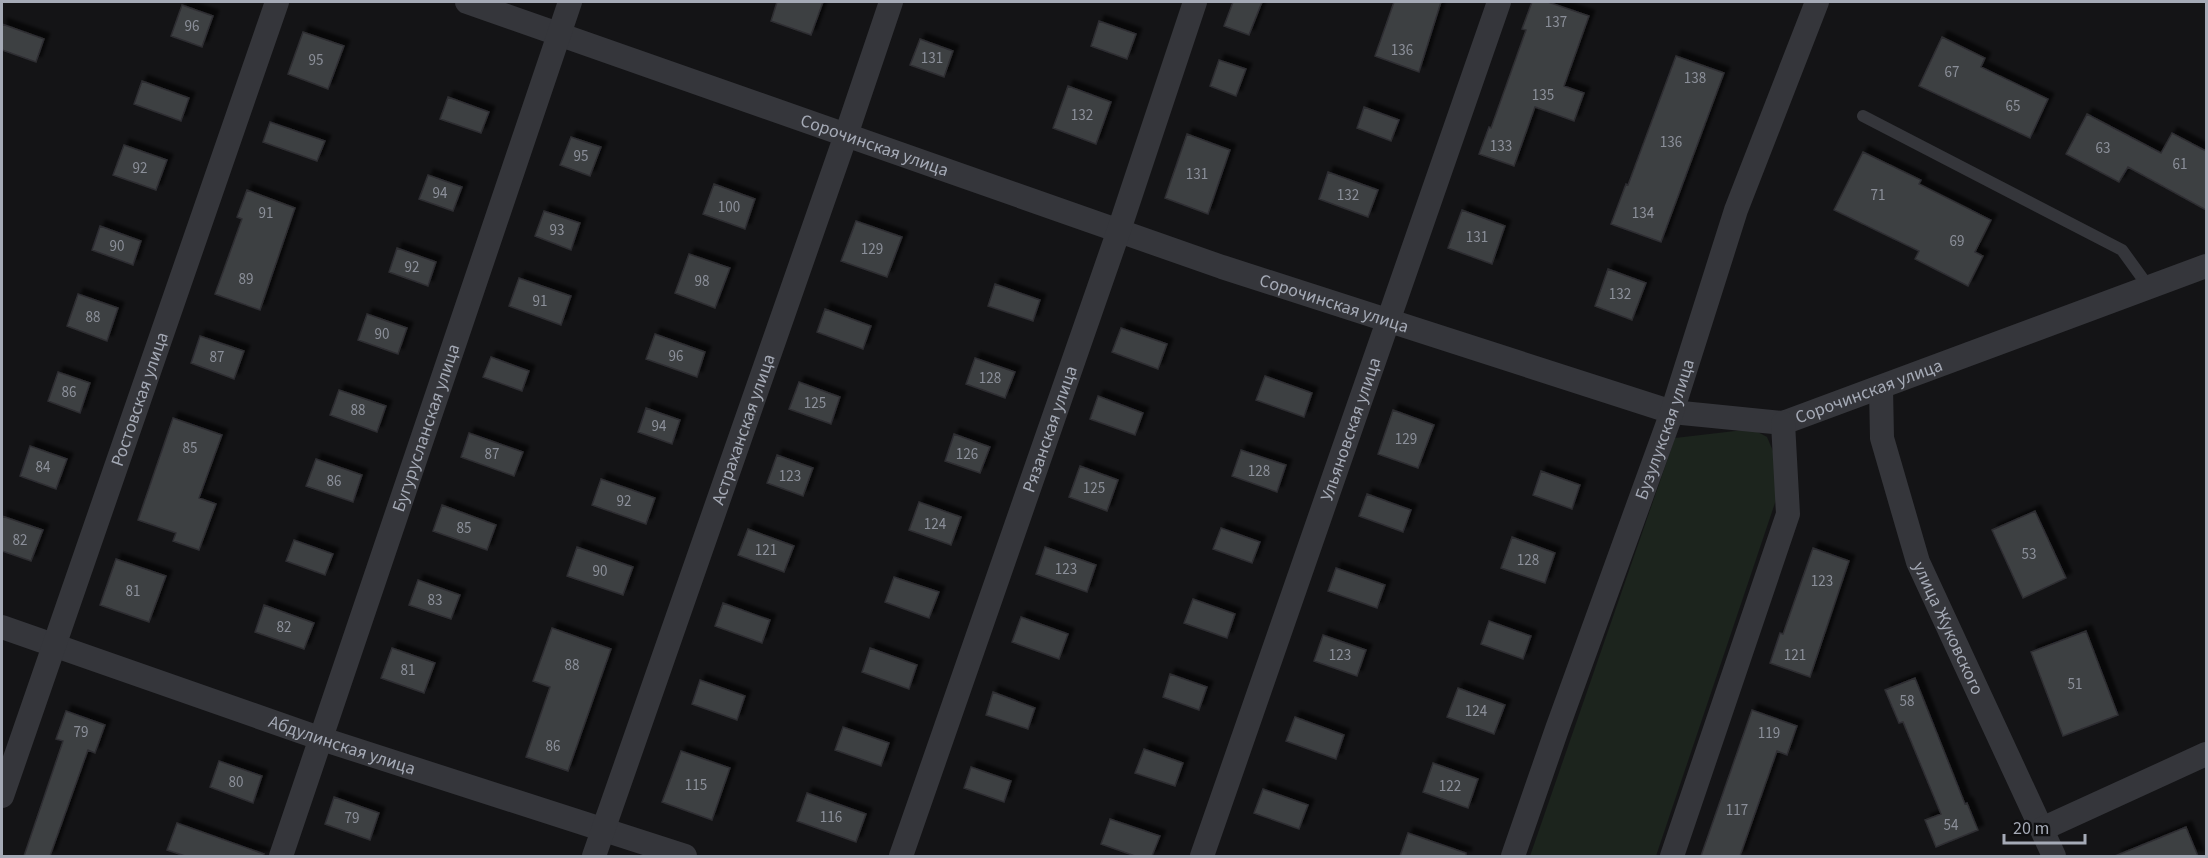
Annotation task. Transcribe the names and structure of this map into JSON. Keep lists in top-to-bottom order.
{
  "streets": {
    "street": [
      "Сорочинская улица",
      "Ростовская улица",
      "Бугурусланская улица",
      "Астраханская улица",
      "Ульяновская улица",
      "Бузулукская улица",
      "Рязанская улица",
      "улица Жуковского",
      "Абдулинская улица"
    ]
  },
  "crossings": [
    ["Сорочинская улица", "Бугурусланская улица"],
    ["Сорочинская улица", "Астраханская улица"],
    ["Сорочинская улица", "Ульяновская улица"],
    ["Сорочинская улица", "Бузулукская улица"],
    ["Сорочинская улица", "Рязанская улица"],
    ["Сорочинская улица", "улица Жуковского"],
    ["Ростовская улица", "Абдулинская улица"],
    ["Бугурусланская улица", "Абдулинская улица"],
    ["Астраханская улица", "Абдулинская улица"]
  ],
  "house_numbers": [
    "137",
    "96",
    "136",
    "131",
    "95",
    "67",
    "138",
    "135",
    "65",
    "132",
    "136",
    "133",
    "63",
    "95",
    "61",
    "92",
    "131",
    "94",
    "132",
    "71",
    "100",
    "91",
    "134",
    "93",
    "131",
    "69",
    "90",
    "129",
    "92",
    "89",
    "98",
    "132",
    "91",
    "88",
    "90",
    "96",
    "87",
    "128",
    "86",
    "125",
    "88",
    "94",
    "129",
    "85",
    "87",
    "126",
    "84",
    "128",
    "123",
    "86",
    "125",
    "92",
    "124",
    "85",
    "82",
    "121",
    "53",
    "128",
    "123",
    "90",
    "123",
    "81",
    "83",
    "82",
    "123",
    "121",
    "88",
    "81",
    "51",
    "58",
    "124",
    "79",
    "119",
    "86",
    "80",
    "115",
    "122",
    "117",
    "116",
    "79",
    "54"
  ],
  "scale_bar": "20 m"
}
